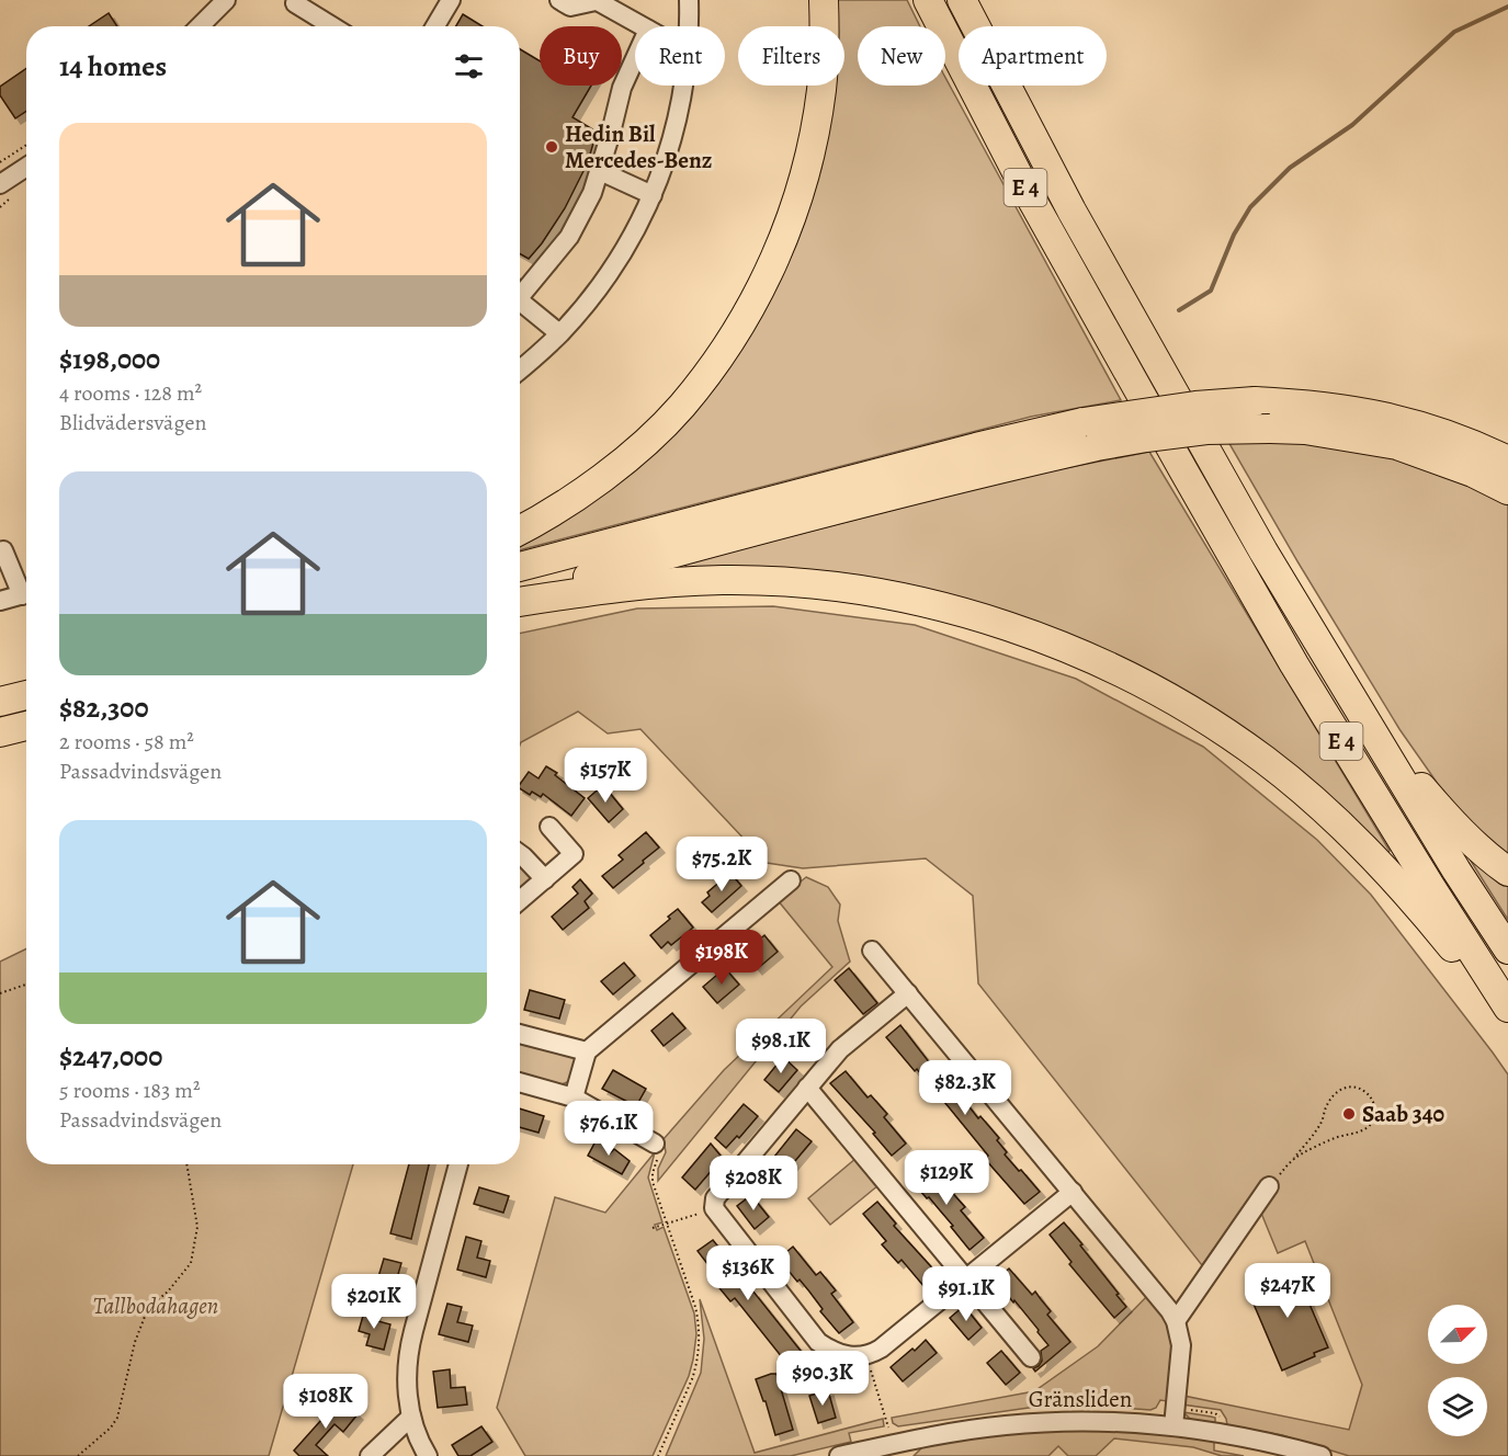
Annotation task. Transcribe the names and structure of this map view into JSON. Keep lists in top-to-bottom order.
{
  "streets": {
    "highway": ["E 4"],
    "street": ["Gränsliden"]
  },
  "parks": ["Tallbodahagen"],
  "places": ["Hedin Bil Mercedes-Benz", "Saab 340"],
  "north": "top right",
  "page": {
    "chip": [
      "Buy",
      "Rent",
      "Filters",
      "New",
      "Apartment"
    ],
    "heading": "14 homes",
    "list": [
      {
        "name": "$198,000",
        "note": "4 rooms · 128 m² · Blidvädersvägen"
      },
      {
        "name": "$82,300",
        "note": "2 rooms · 58 m² · Passadvindsvägen"
      },
      {
        "name": "$247,000",
        "note": "5 rooms · 183 m² · Passadvindsvägen"
      }
    ],
    "price": [
      "$157K",
      "$75.2K",
      "$198K",
      "$98.1K",
      "$82.3K",
      "$76.1K",
      "$129K",
      "$208K",
      "$136K",
      "$247K",
      "$91.1K",
      "$201K",
      "$90.3K",
      "$108K"
    ]
  }
}
